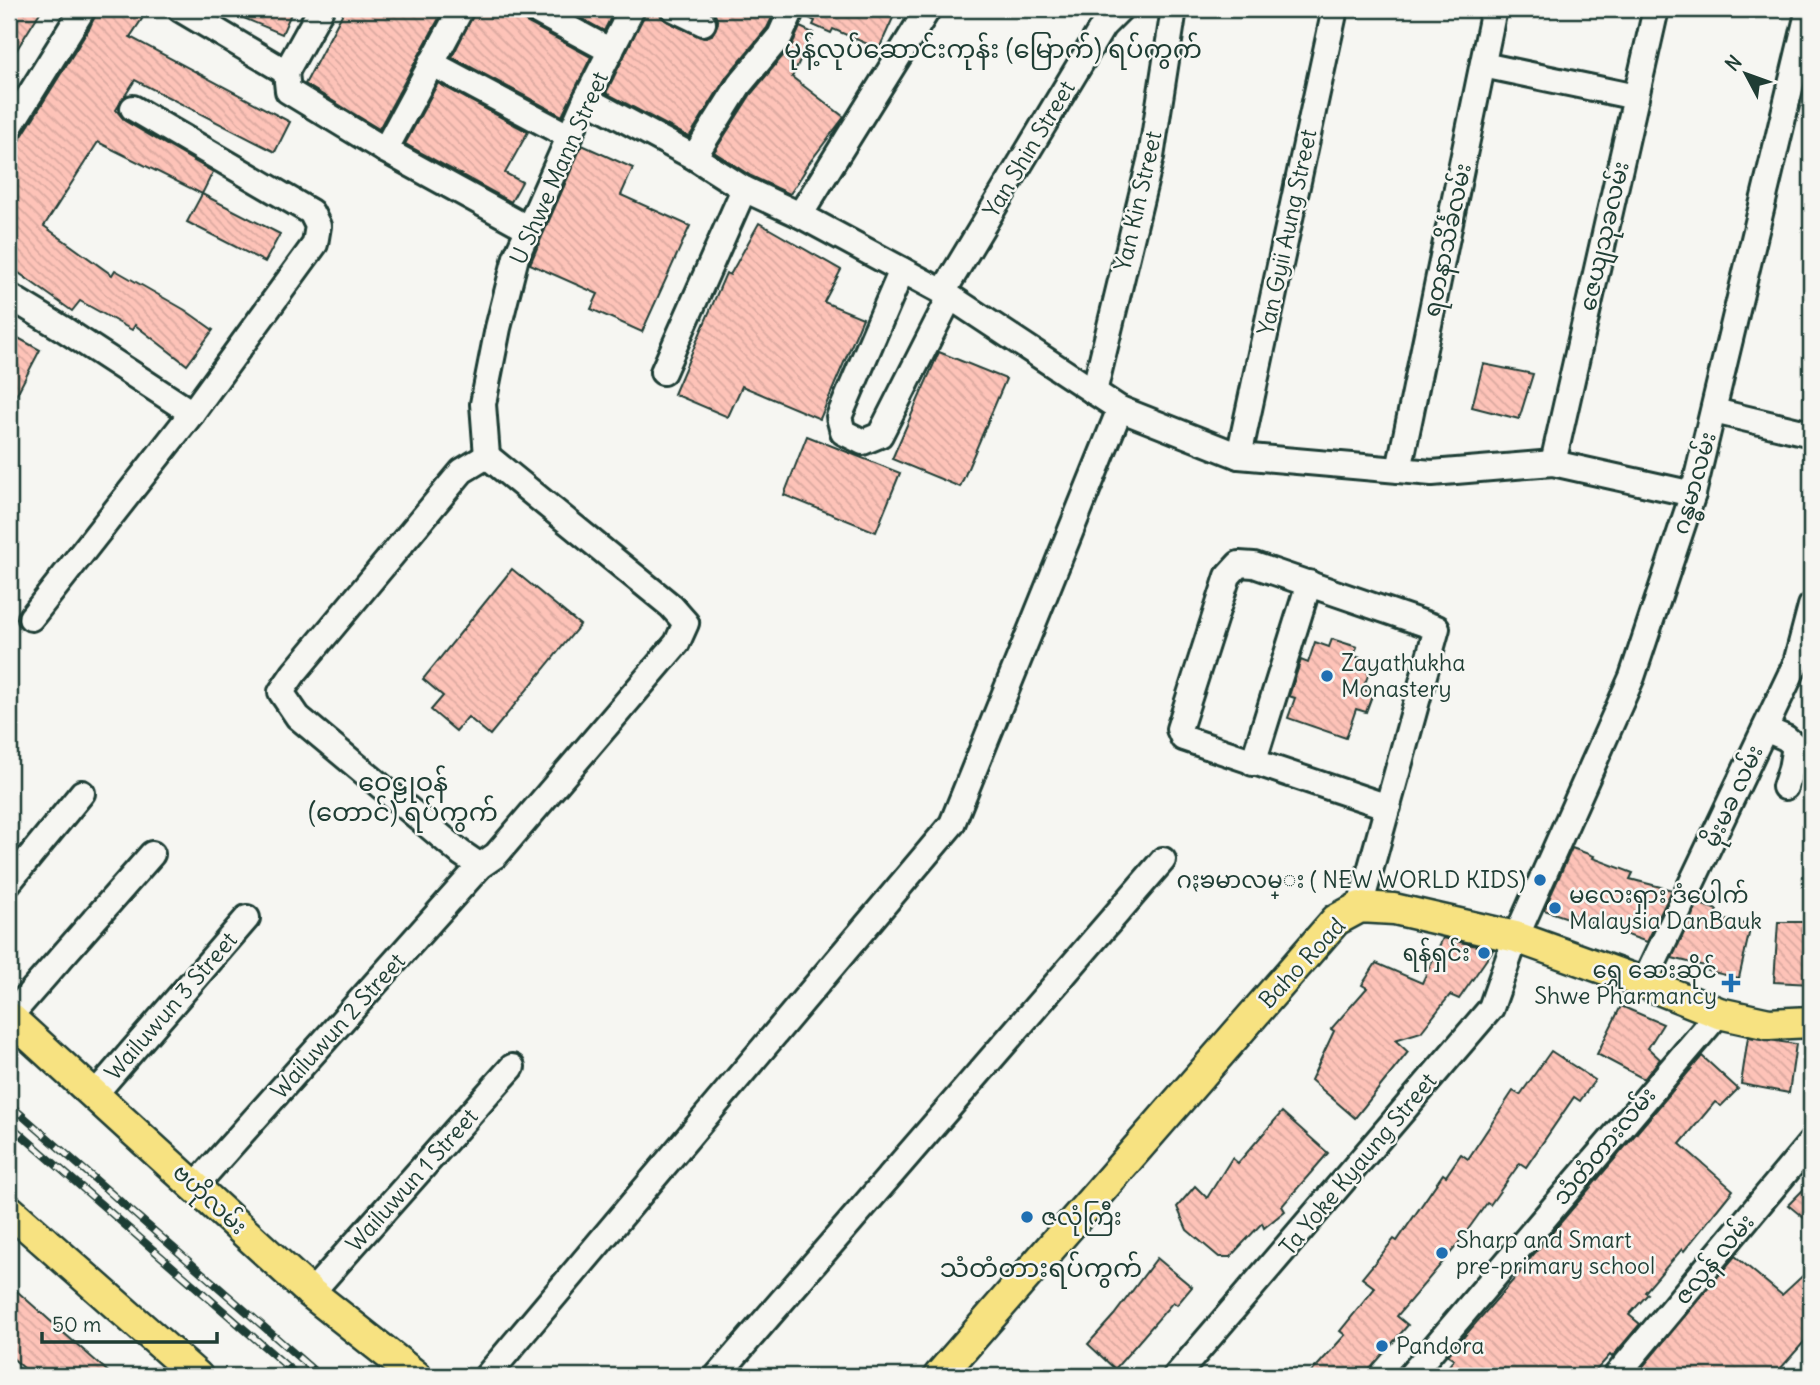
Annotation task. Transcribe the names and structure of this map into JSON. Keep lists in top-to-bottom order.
{
  "streets": {
    "main road": ["Baho Road", "ဗဟိုလမ်း"],
    "street": [
      "Yan Shin Street",
      "U Shwe Mann Street",
      "Yan Kin Street",
      "Yan Gyii Aung Street",
      "ဇေယျသုခလမ်း",
      "ရတနာသိင်္ခလမ်း",
      "ဂန္ဓမာလမ်း",
      "မိုးမခ လမ်း",
      "Wailuwun 3 Street",
      "Wailuwun 2 Street",
      "သံတံတားလမ်း",
      "Ta Yoke Kyaung Street",
      "Wailuwun 1 Street",
      "ဇလွန် လမ်း"
    ]
  },
  "crossings": [
    ["U Shwe Mann Street", "Wailuwun 2 Street"],
    ["ဂန္ဓမာလမ်း", "Baho Road"],
    ["ဂန္ဓမာလမ်း", "Ta Yoke Kyaung Street"],
    ["မိုးမခ လမ်း", "Baho Road"],
    ["Baho Road", "သံတံတားလမ်း"],
    ["Baho Road", "Ta Yoke Kyaung Street"],
    ["Wailuwun 3 Street", "ဗဟိုလမ်း"],
    ["Wailuwun 2 Street", "ဗဟိုလမ်း"],
    ["Wailuwun 1 Street", "ဗဟိုလမ်း"]
  ],
  "districts": ["မုန့်လုပ်ဆောင်းကုန်း (မြောက်) ရပ်ကွက်", "ဝေဠုဝန် (တောင်) ရပ်ကွက်", "သံတံတားရပ်ကွက်"],
  "places": {
    "other": [
      "Zayathukha Monastery",
      "ဂႏၶမာလမ္း ( NEW WORLD KIDS)",
      "မလေးရှား ဒံပေါက် Malaysia DanBauk",
      "ရန်ရှင်း",
      "ဇလုံကြီး",
      "Sharp and Smart pre-primary school",
      "Pandora"
    ],
    "health": ["ရွှေ ဆေးဆိုင် Shwe Pharmancy"]
  },
  "scale_bar": "50 m",
  "north": "top left"
}
